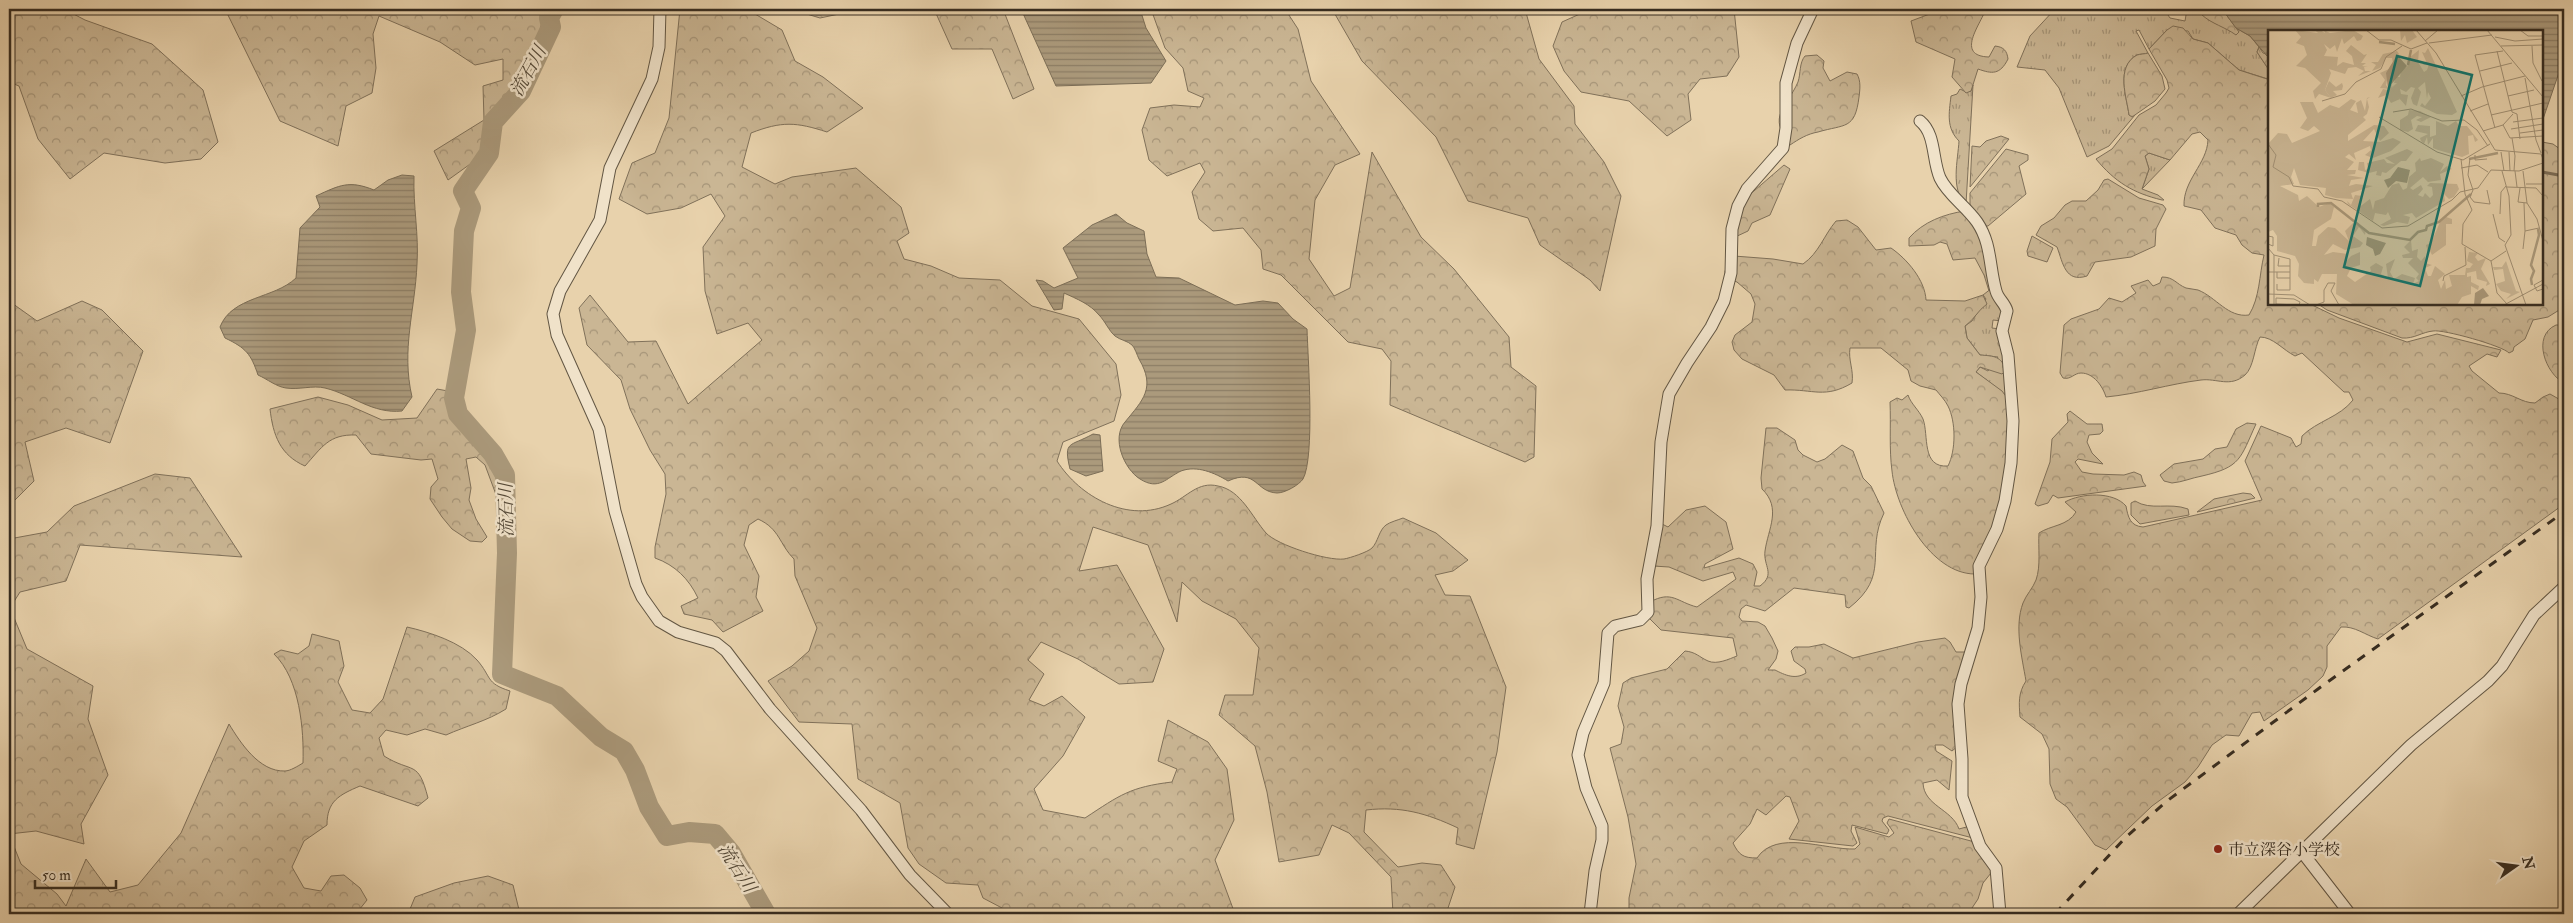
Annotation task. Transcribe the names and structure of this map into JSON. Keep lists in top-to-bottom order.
{
  "water": ["流石川"],
  "places": ["市立深谷小学校"],
  "scale_bar": "50 m",
  "north": "right"
}
